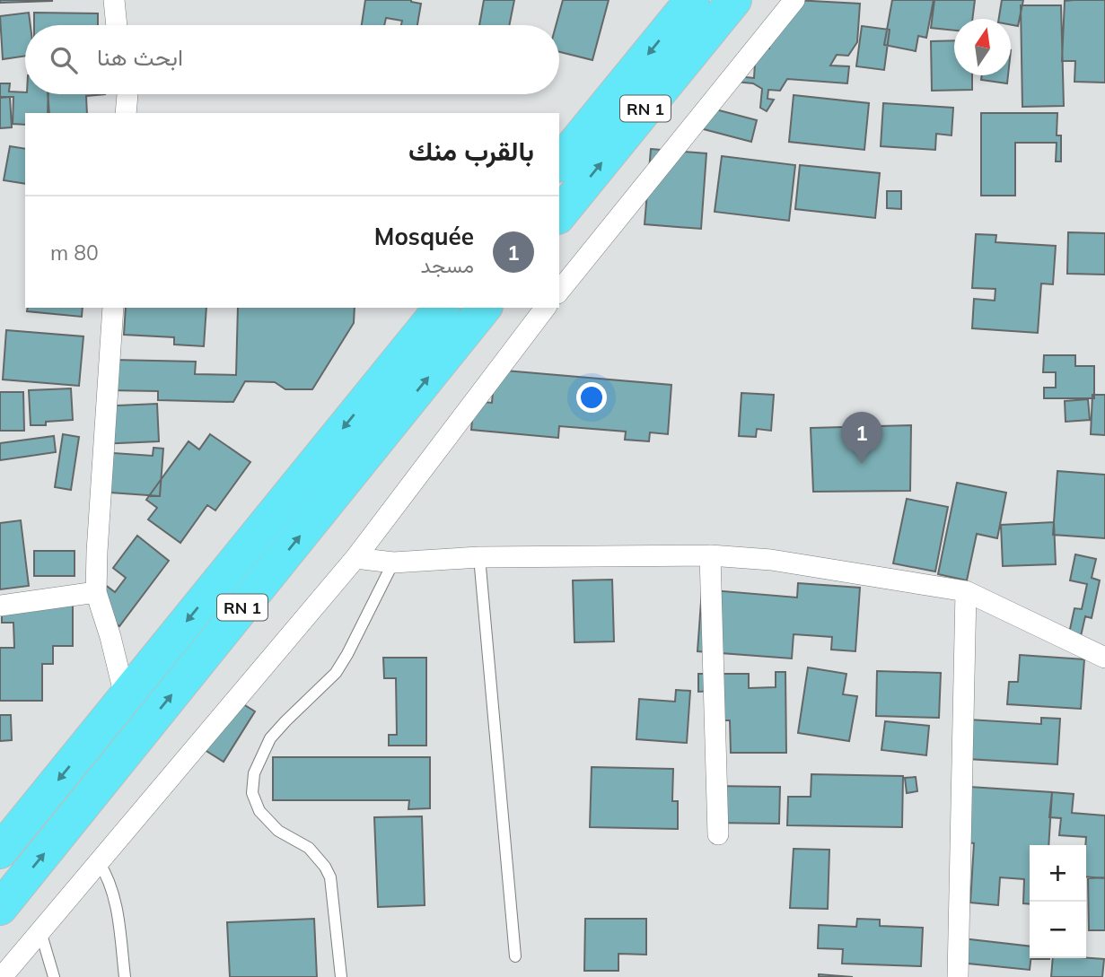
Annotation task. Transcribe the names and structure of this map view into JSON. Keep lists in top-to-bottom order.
{
  "streets": {
    "highway": ["RN 1"]
  },
  "north": "top",
  "page": {
    "search": "ابحث هنا",
    "heading": "بالقرب منك",
    "list": [
      {
        "mark": "1",
        "name": "Mosquée",
        "note": "مسجد",
        "value": "80 m"
      }
    ],
    "pins": "1",
    "map_buttons": ["+", "−"]
  }
}
